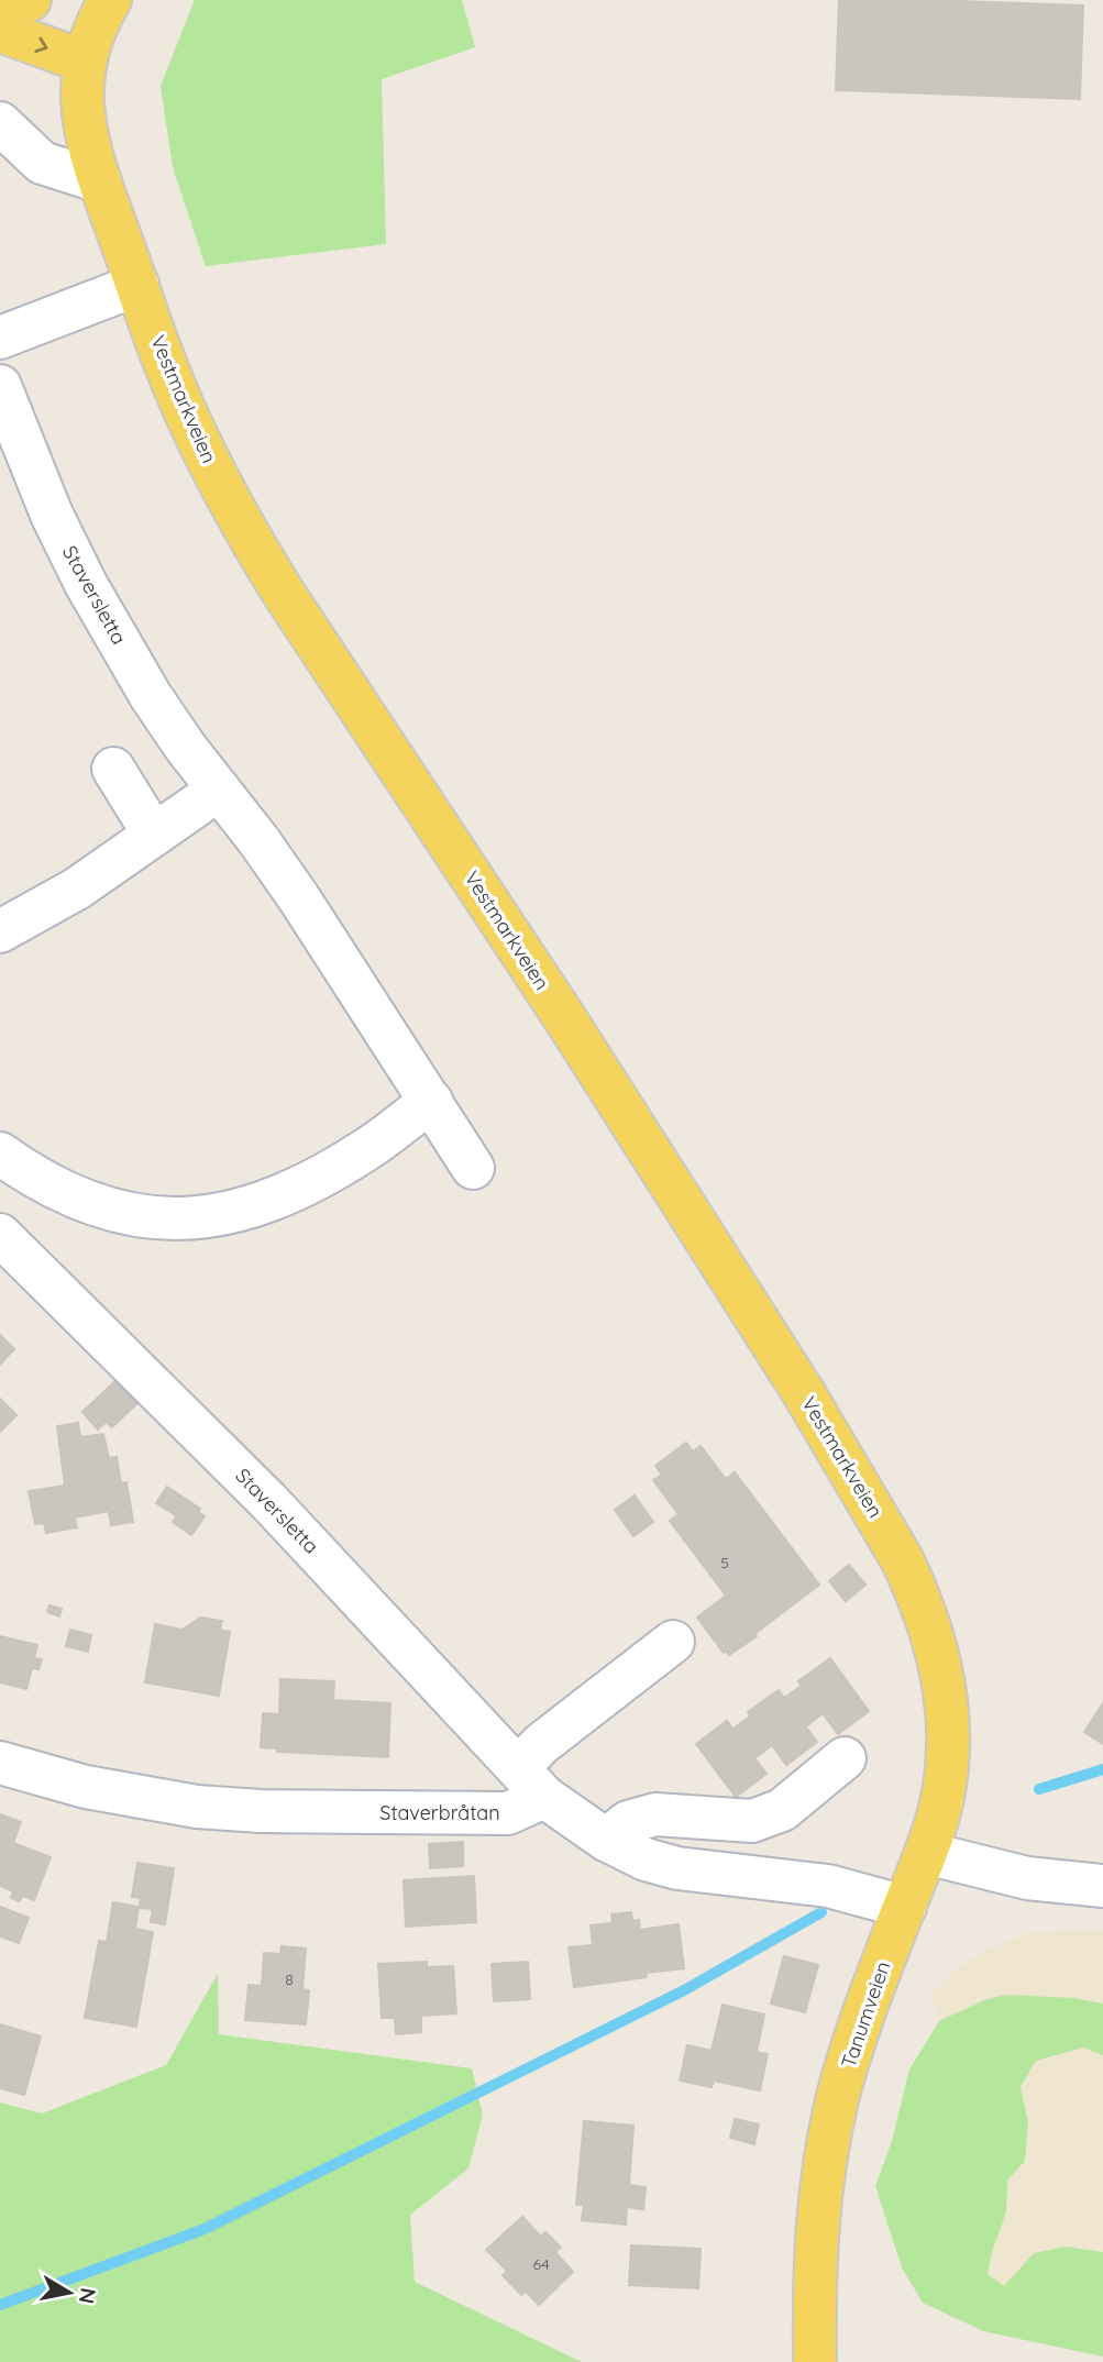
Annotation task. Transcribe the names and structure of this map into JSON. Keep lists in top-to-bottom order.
{
  "streets": {
    "main road": ["Vestmarkveien", "Tanumveien"],
    "street": ["Staversletta", "Staverbråtan"]
  },
  "crossings": [
    ["Vestmarkveien", "Tanumveien"],
    ["Staversletta", "Staverbråtan"]
  ],
  "house_numbers": ["5", "8", "64"],
  "north": "right"
}
